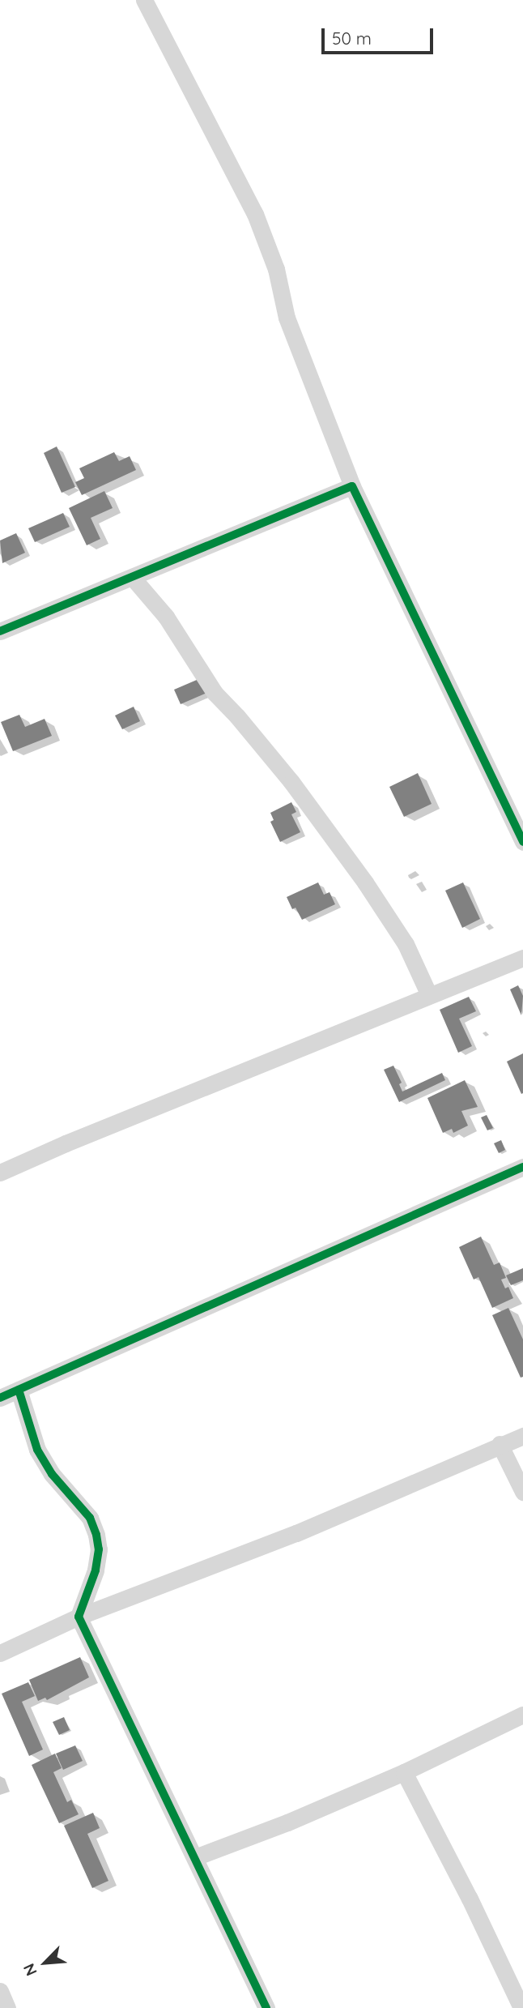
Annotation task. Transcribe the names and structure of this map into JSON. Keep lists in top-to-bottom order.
{
  "scale_bar": "50 m",
  "north": "bottom left"
}
